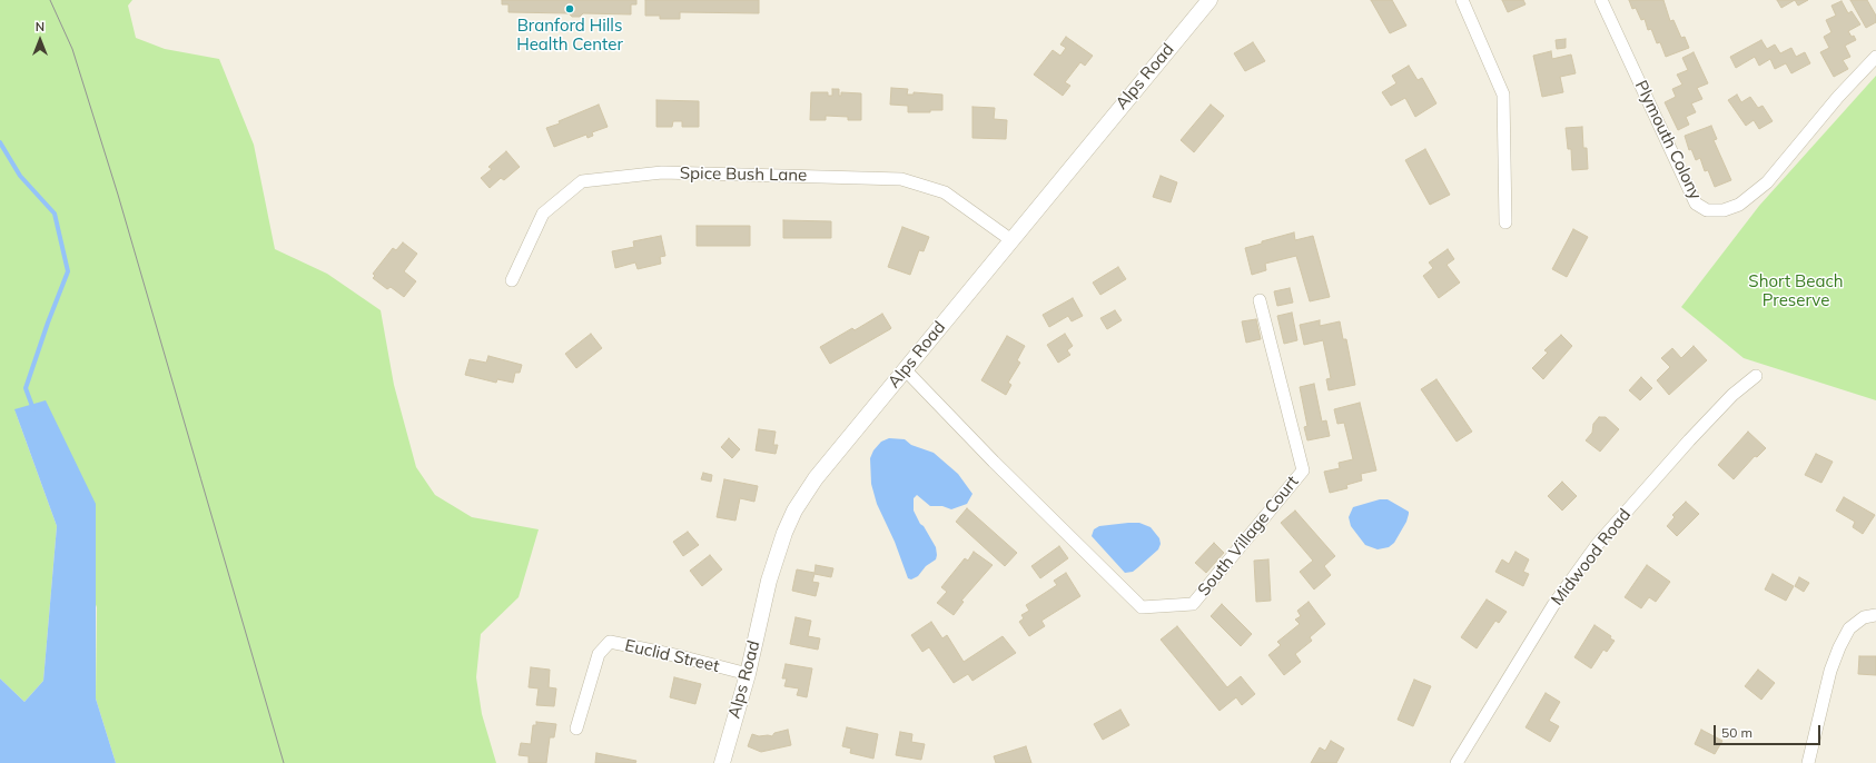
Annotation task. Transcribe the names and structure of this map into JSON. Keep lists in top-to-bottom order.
{
  "streets": {
    "street": [
      "Alps Road",
      "Plymouth Colony",
      "Spice Bush Lane",
      "South Village Court",
      "Midwood Road",
      "Euclid Street"
    ]
  },
  "crossings": [
    ["Alps Road", "Spice Bush Lane"],
    ["Alps Road", "South Village Court"],
    ["Alps Road", "Euclid Street"]
  ],
  "parks": ["Short Beach Preserve"],
  "places": ["Branford Hills Health Center"],
  "scale_bar": "50 m",
  "north": "top"
}
